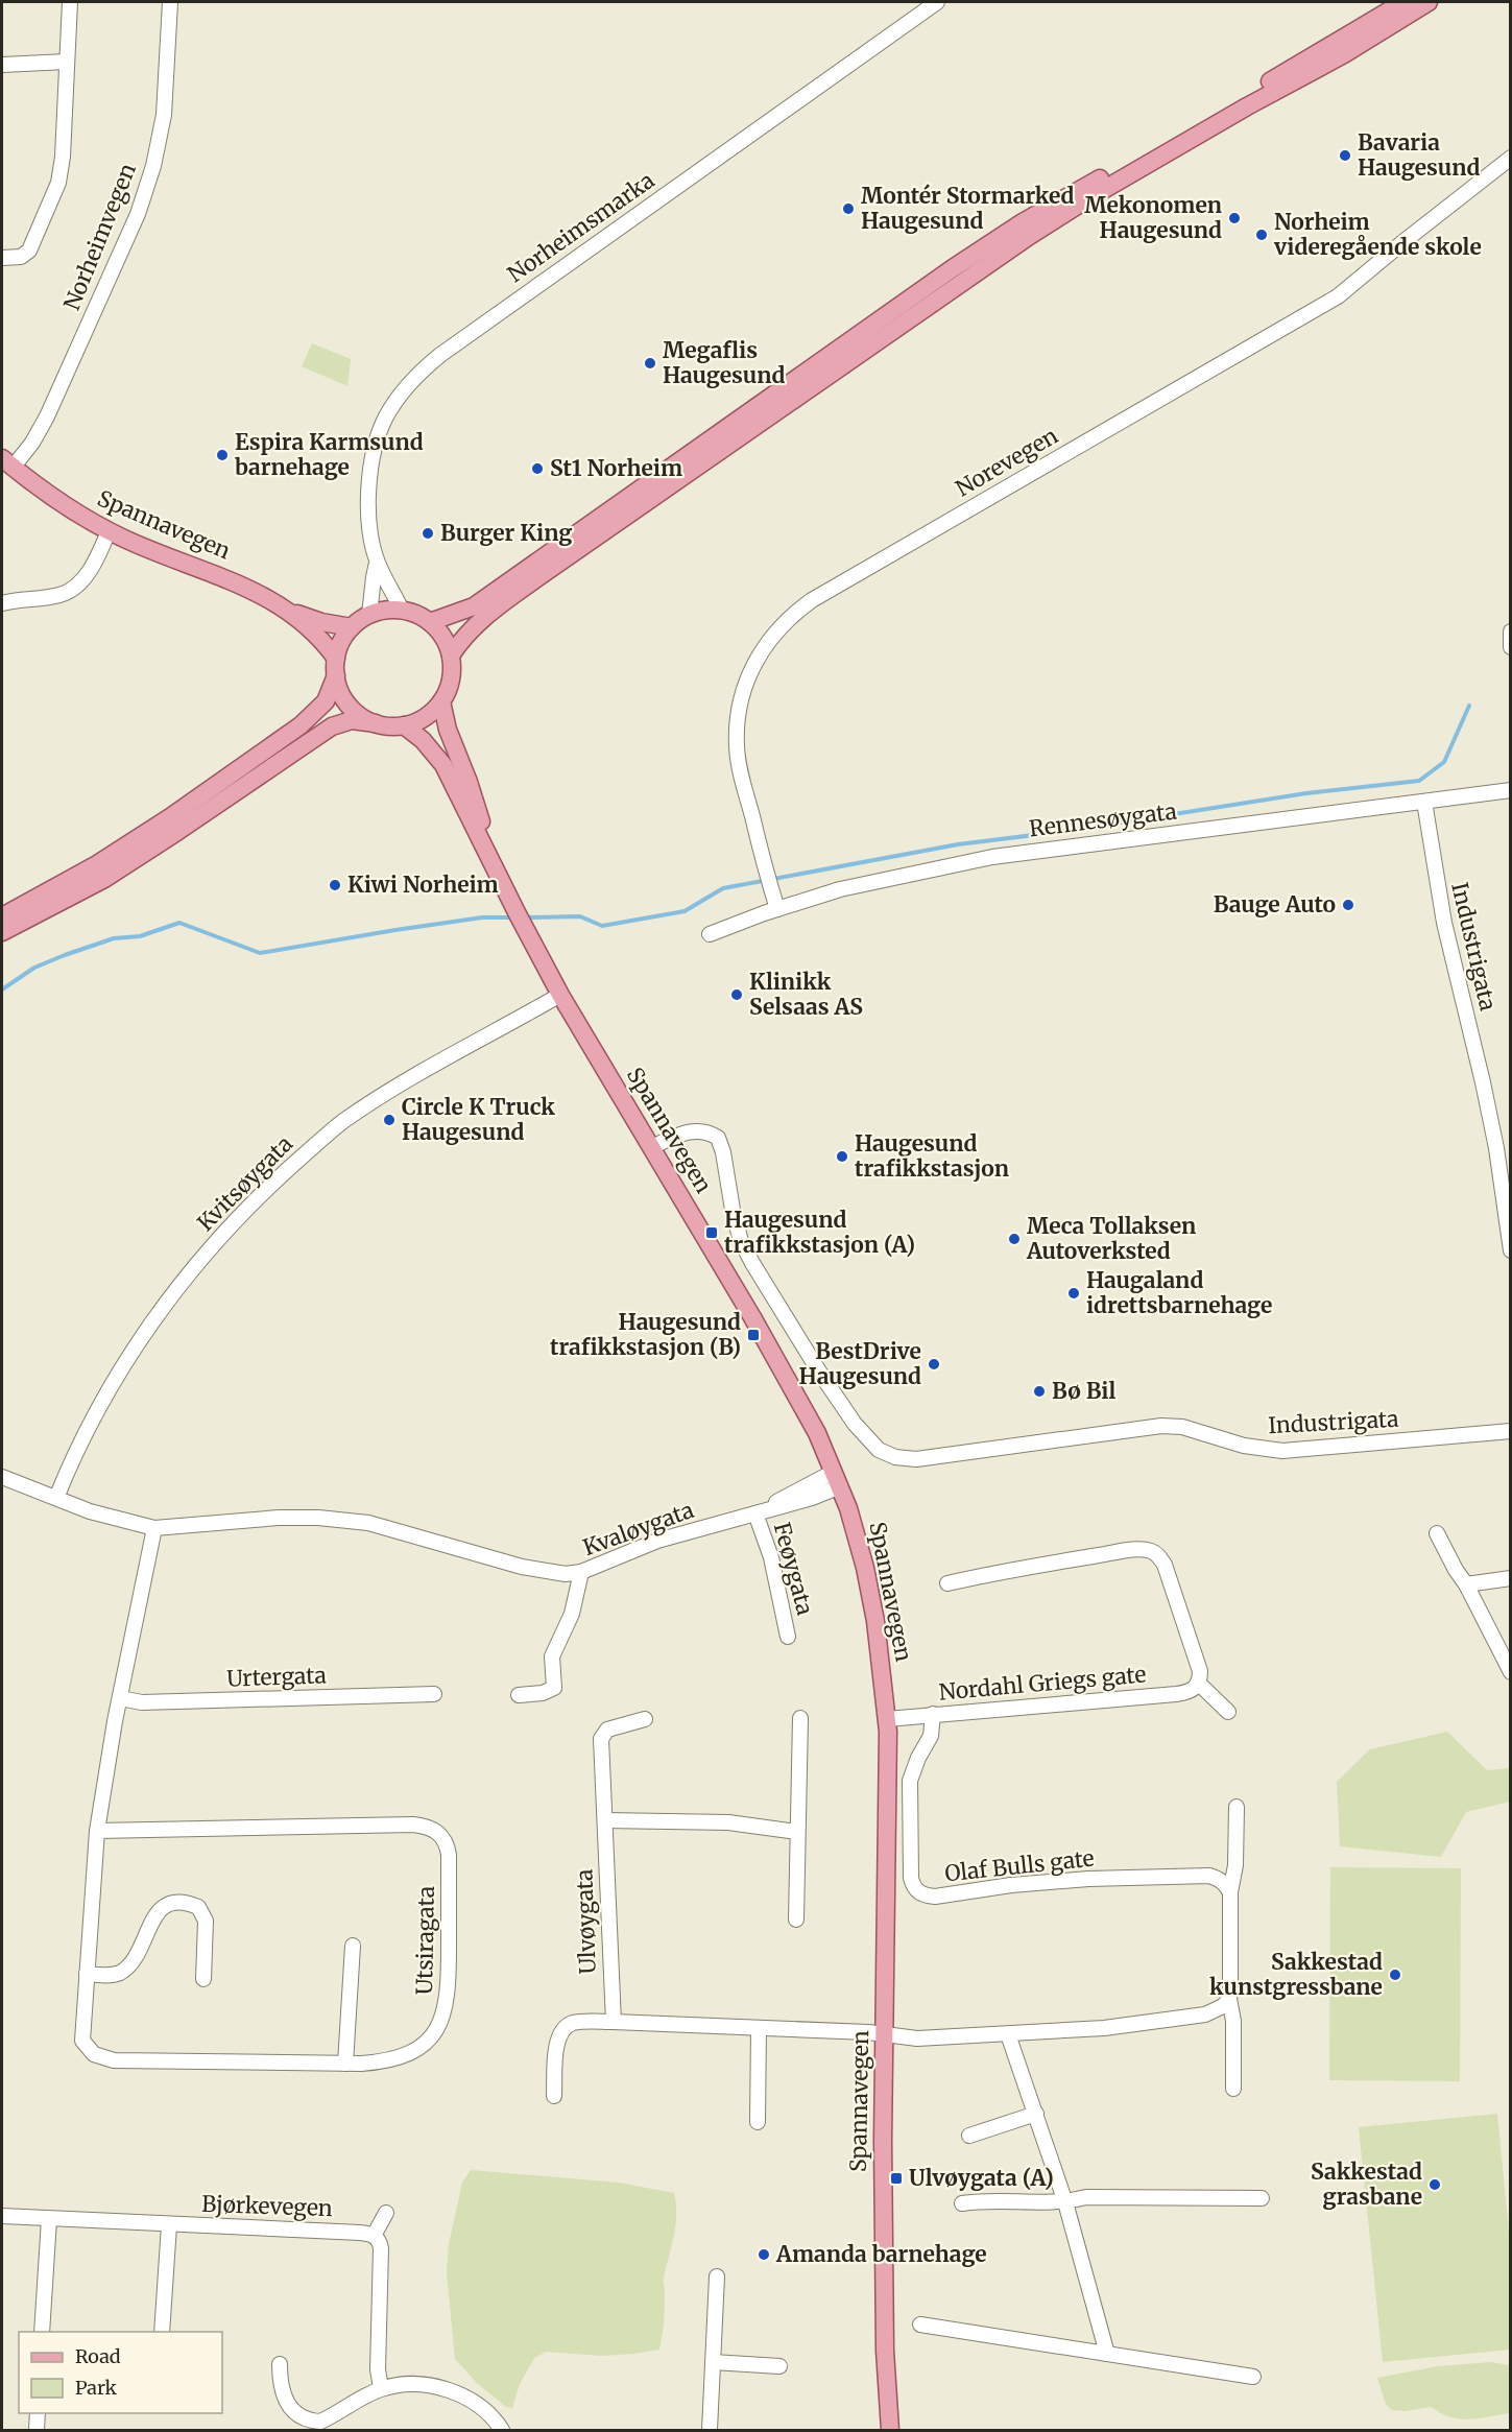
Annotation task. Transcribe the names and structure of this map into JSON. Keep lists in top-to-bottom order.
{
  "streets": {
    "main road": ["Spannavegen"],
    "street": [
      "Norheimsmarka",
      "Norheimvegen",
      "Norevegen",
      "Rennesøygata",
      "Industrigata",
      "Kvitsøygata",
      "Kvaløygata",
      "Feøygata",
      "Urtergata",
      "Nordahl Griegs gate",
      "Olaf Bulls gate",
      "Ulvøygata",
      "Utsiragata",
      "Bjørkevegen"
    ]
  },
  "crossings": [
    ["Norheimsmarka", "Spannavegen"],
    ["Norheimvegen", "Spannavegen"],
    ["Norevegen", "Rennesøygata"],
    ["Spannavegen", "Industrigata"],
    ["Spannavegen", "Kvitsøygata"],
    ["Spannavegen", "Kvaløygata"],
    ["Spannavegen", "Nordahl Griegs gate"],
    ["Rennesøygata", "Industrigata"],
    ["Kvaløygata", "Feøygata"],
    ["Urtergata", "Utsiragata"],
    ["Nordahl Griegs gate", "Olaf Bulls gate"]
  ],
  "places": {
    "other": [
      "Bavaria Haugesund",
      "Montér Stormarked Haugesund",
      "Mekonomen Haugesund",
      "Norheim videregående skole",
      "Megaflis Haugesund",
      "Espira Karmsund barnehage",
      "St1 Norheim",
      "Burger King",
      "Kiwi Norheim",
      "Bauge Auto",
      "Klinikk Selsaas AS",
      "Circle K Truck Haugesund",
      "Haugesund trafikkstasjon",
      "Meca Tollaksen Autoverksted",
      "Haugaland idrettsbarnehage",
      "BestDrive Haugesund",
      "Bø Bil",
      "Sakkestad kunstgressbane",
      "Sakkestad grasbane",
      "Amanda barnehage"
    ],
    "transit": ["Haugesund trafikkstasjon (A)", "Haugesund trafikkstasjon (B)", "Ulvøygata (A)"]
  },
  "legend": ["Road", "Park"]
}
